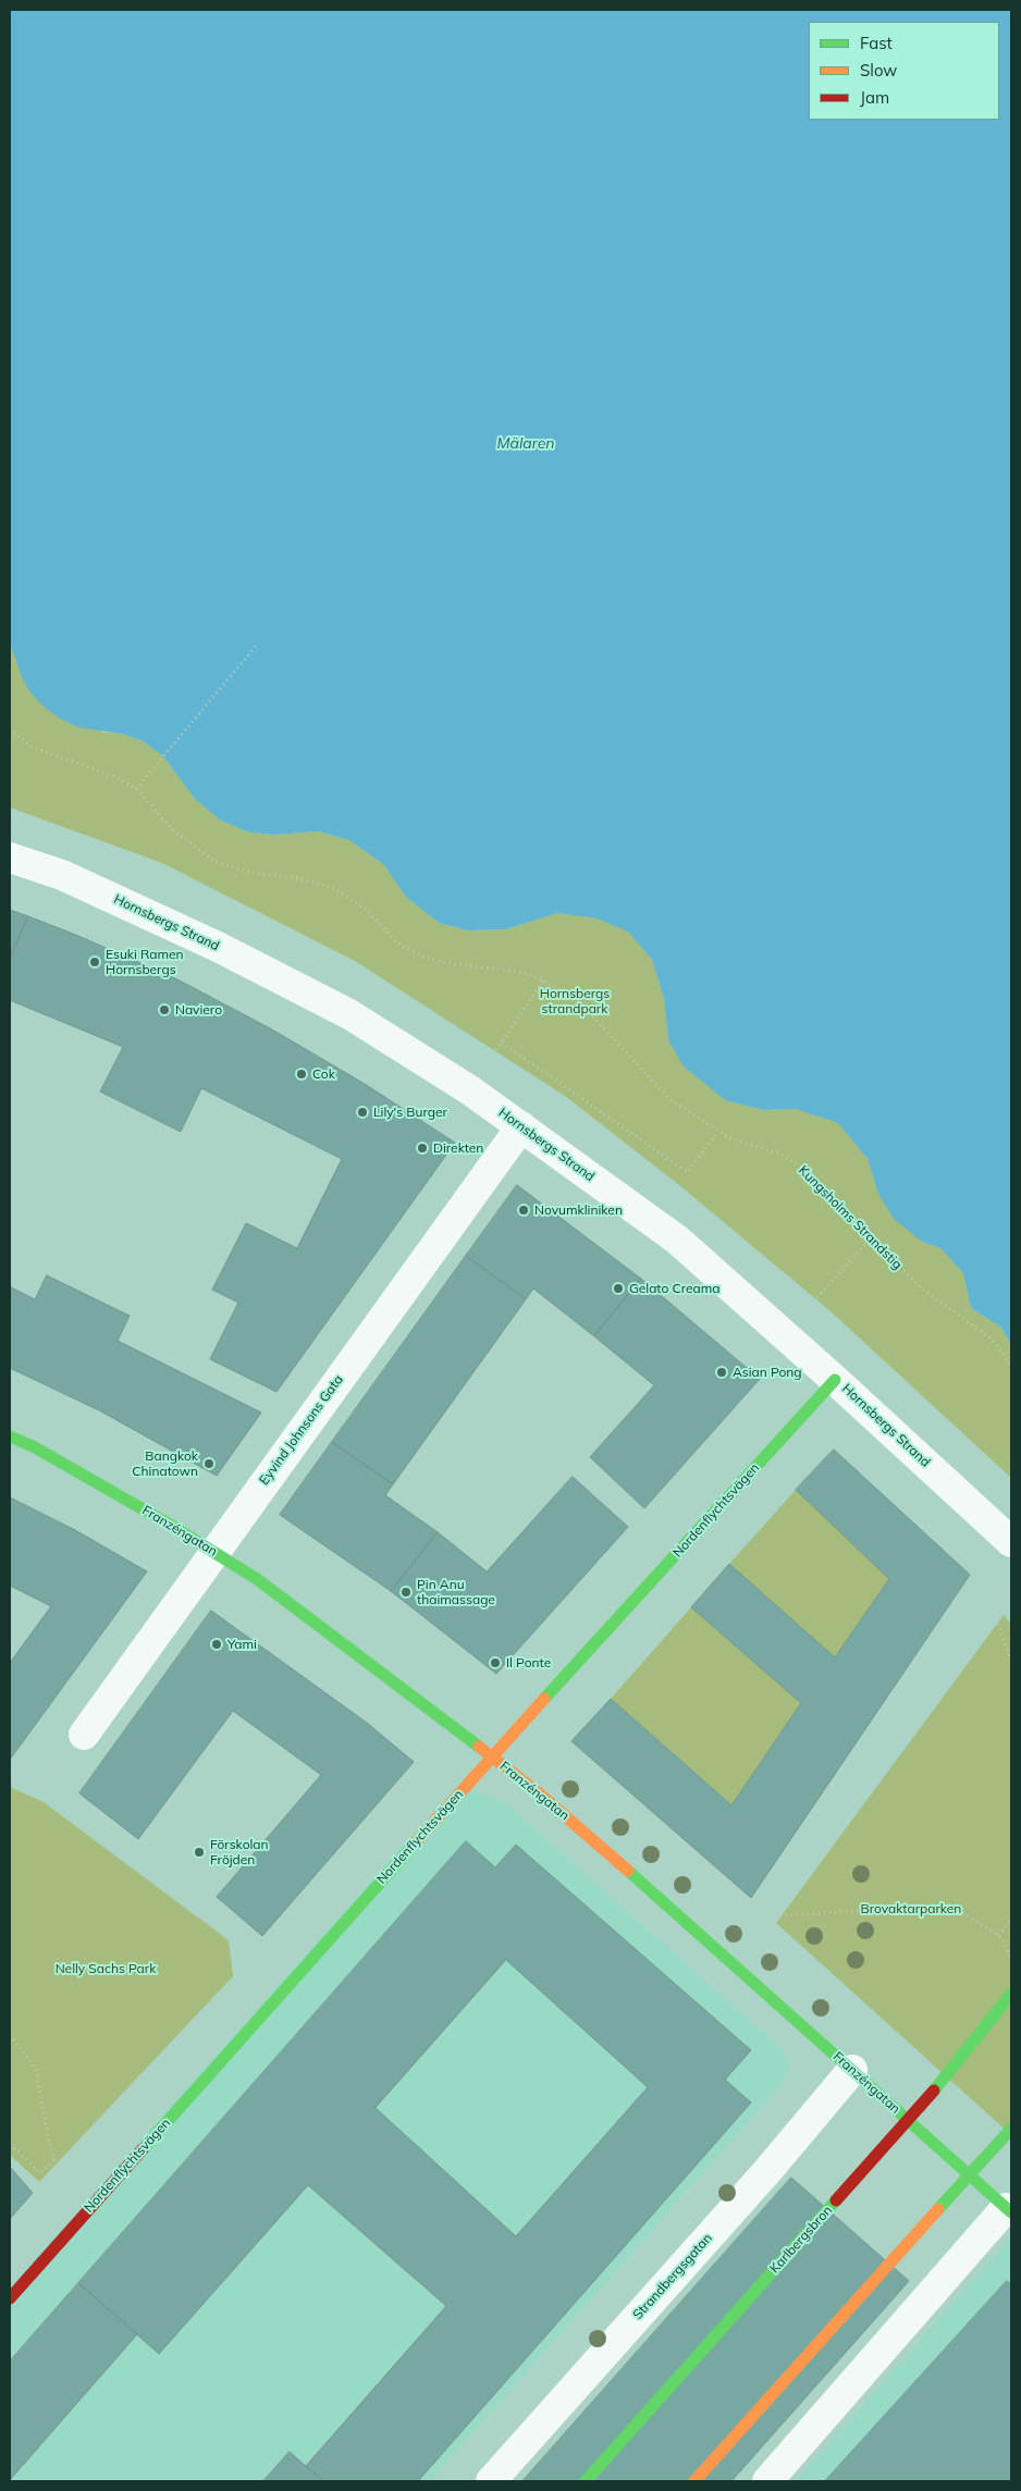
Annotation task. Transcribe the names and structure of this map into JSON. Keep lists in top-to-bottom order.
{
  "streets": {
    "main road": ["Nordenflychtsvägen", "Franzéngatan", "Karlbergsbron"],
    "street": ["Hornsbergs Strand", "Eyvind Johnsons Gata", "Strandbergsgatan"],
    "path": ["Kungsholms Strandstig"]
  },
  "crossings": [
    ["Hornsbergs Strand", "Eyvind Johnsons Gata"],
    ["Hornsbergs Strand", "Nordenflychtsvägen"],
    ["Eyvind Johnsons Gata", "Franzéngatan"],
    ["Nordenflychtsvägen", "Franzéngatan"],
    ["Franzéngatan", "Strandbergsgatan"]
  ],
  "water": ["Mälaren"],
  "parks": ["Hornsbergs strandpark", "Brovaktarparken", "Nelly Sachs Park"],
  "places": [
    "Esuki Ramen Hornsbergs",
    "Naviero",
    "Cok",
    "Lily's Burger",
    "Direkten",
    "Novumkliniken",
    "Gelato Creama",
    "Asian Pong",
    "Bangkok Chinatown",
    "Pin Anu thaimassage",
    "Yami",
    "Il Ponte",
    "Förskolan Fröjden"
  ],
  "legend": ["Fast", "Slow", "Jam"]
}
